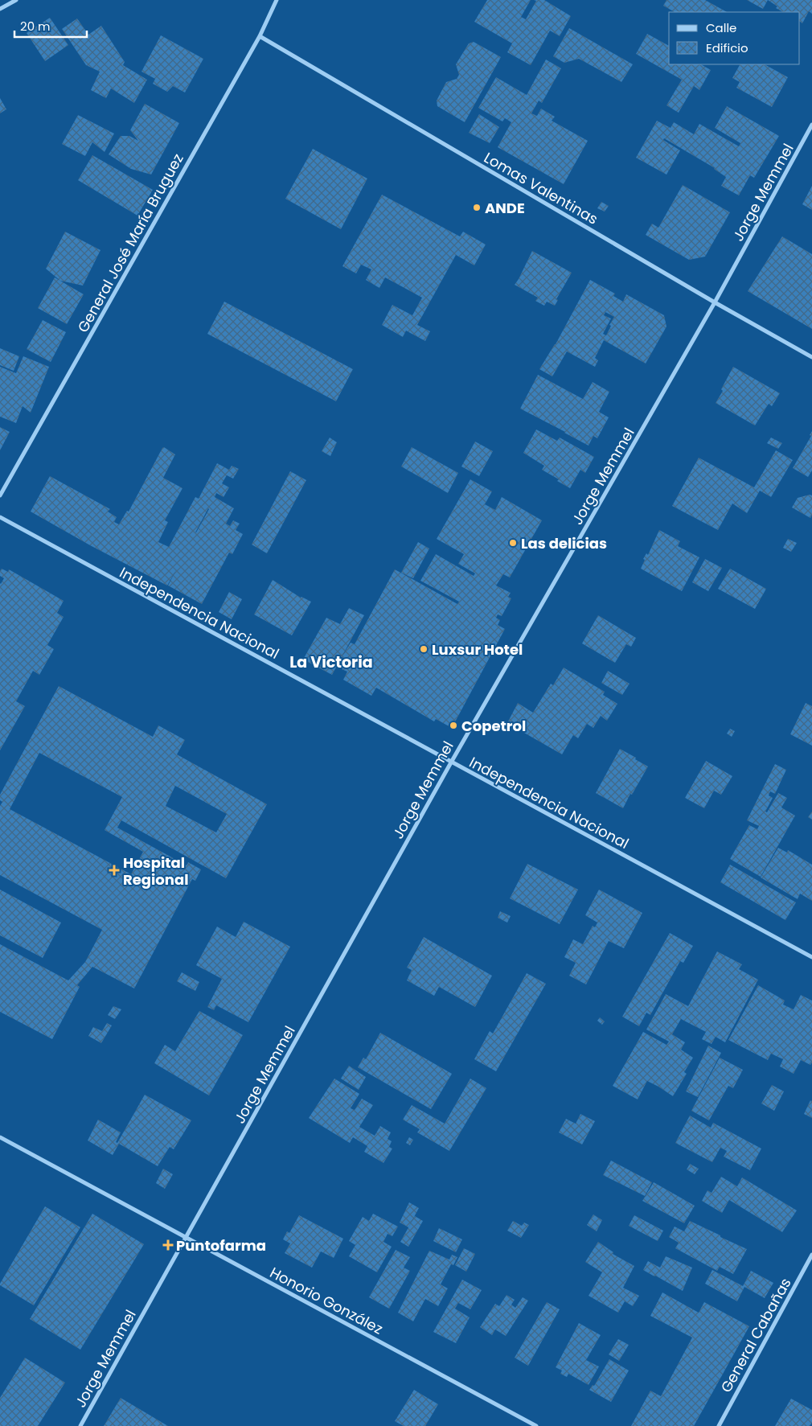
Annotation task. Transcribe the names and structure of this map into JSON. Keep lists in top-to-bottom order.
{
  "streets": {
    "street": [
      "Lomas Valentinas",
      "Jorge Memmel",
      "General José María Bruguez",
      "Independencia Nacional",
      "Honorio González",
      "General Cabañas"
    ]
  },
  "crossings": [
    ["Lomas Valentinas", "Jorge Memmel"],
    ["Lomas Valentinas", "General José María Bruguez"],
    ["Jorge Memmel", "Independencia Nacional"],
    ["Jorge Memmel", "Honorio González"]
  ],
  "districts": ["La Victoria"],
  "places": {
    "other": [
      "ANDE",
      "Las delicias",
      "Luxsur Hotel",
      "Copetrol"
    ],
    "health": ["Hospital Regional", "Puntofarma"]
  },
  "legend": ["Calle", "Edificio"],
  "scale_bar": "20 m"
}
